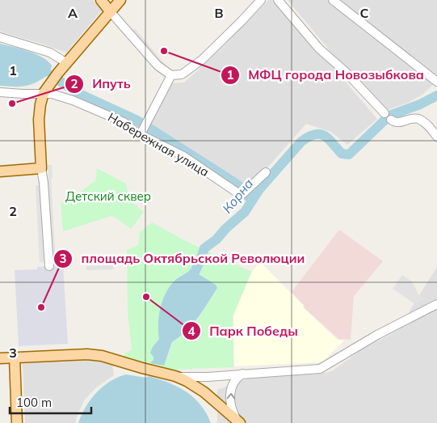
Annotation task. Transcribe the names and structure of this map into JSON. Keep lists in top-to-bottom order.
{
  "streets": {
    "street": ["Набережная улица"]
  },
  "water": ["Корна"],
  "parks": ["Детский сквер"],
  "places": [
    "МФЦ города Новозыбкова",
    "Ипуть",
    "Парк Победы",
    "площадь Октябрьской Революции"
  ],
  "scale_bar": "100 m",
  "grid": {
    "columns": ["A", "B", "C"],
    "rows": ["1", "2", "3"]
  }
}
